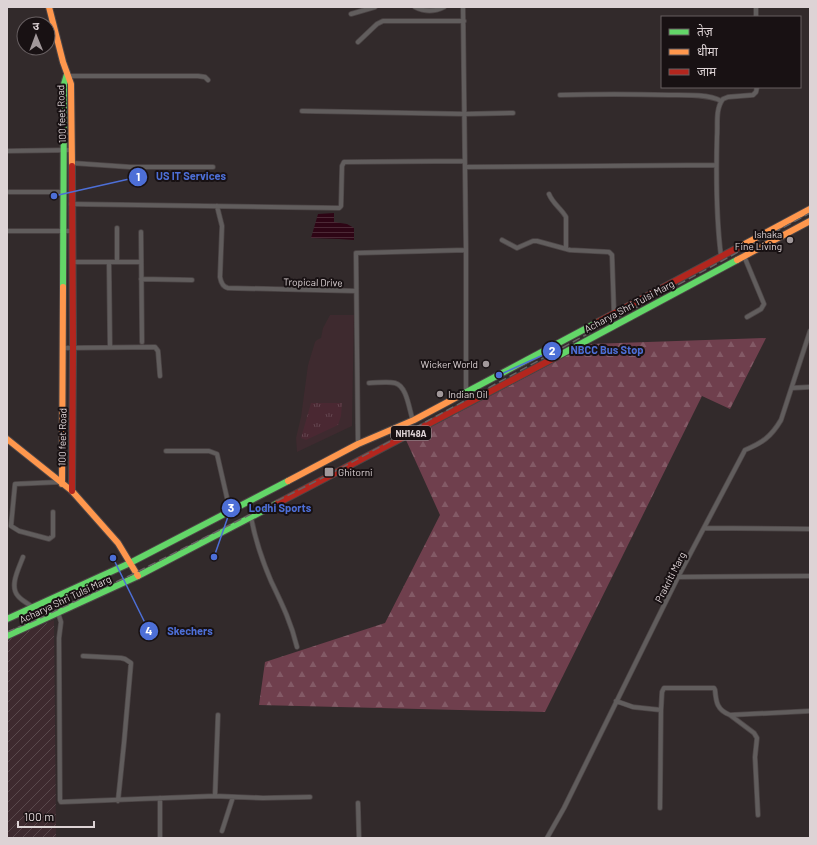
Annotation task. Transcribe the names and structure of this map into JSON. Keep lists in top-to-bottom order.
{
  "streets": {
    "main road": ["100 feet Road", "Acharya Shri Tulsi Marg", "NH148A"],
    "street": ["Tropical Drive", "Prakriti Marg"]
  },
  "crossings": [
    ["Tropical Drive", "Acharya Shri Tulsi Marg"]
  ],
  "places": {
    "other": [
      "US IT Services",
      "Ishaka Fine Living",
      "Wicker World",
      "NBCC Bus Stop",
      "Indian Oil",
      "Lodhi Sports",
      "Skechers"
    ],
    "transit": ["Ghitorni"]
  },
  "legend": ["तेज़", "धीमा", "जाम"],
  "scale_bar": "100 m",
  "north": "top"
}
